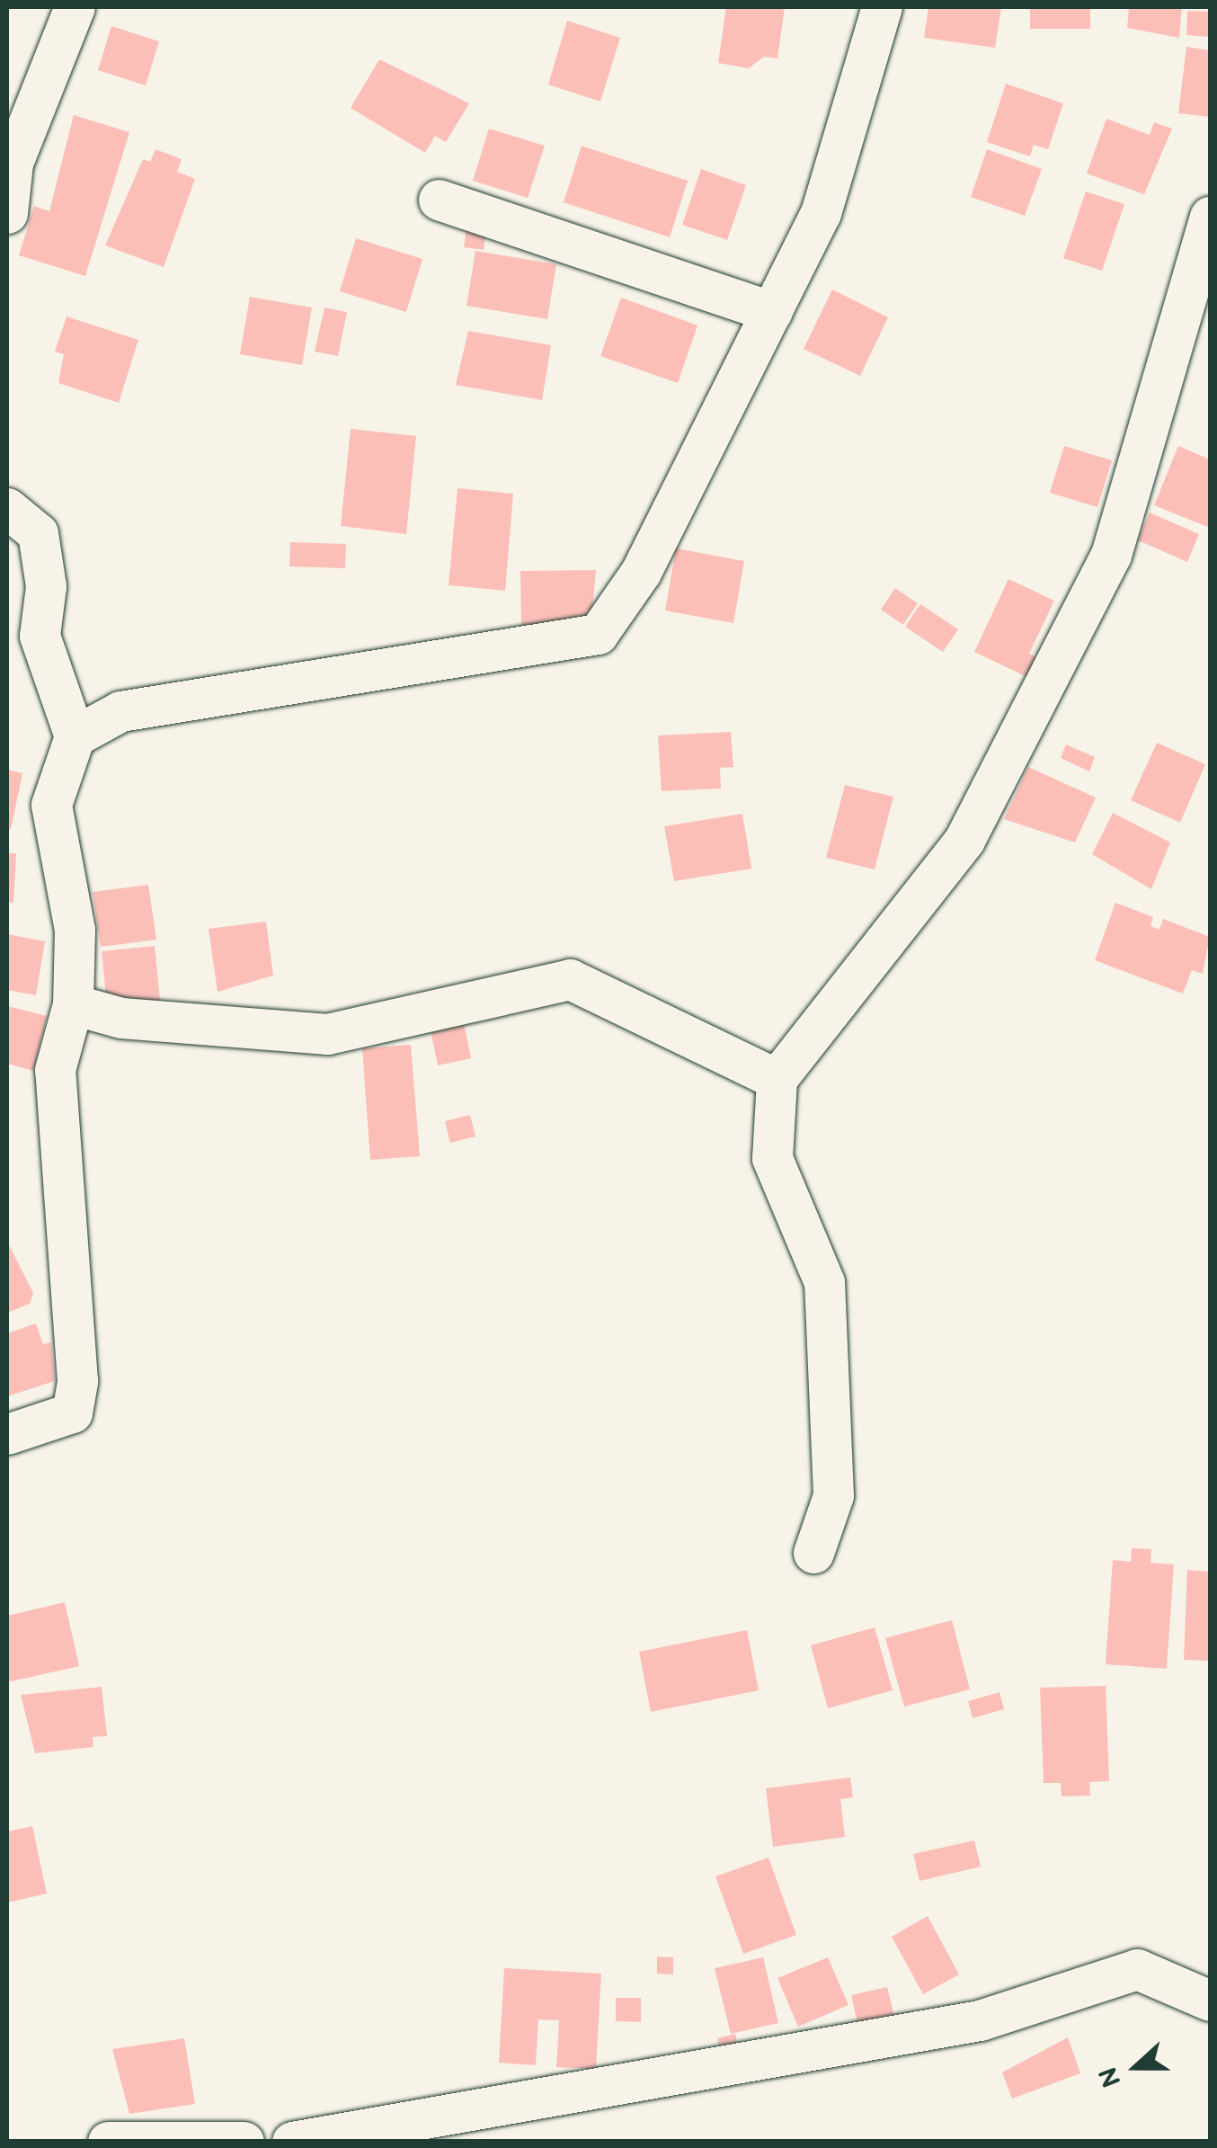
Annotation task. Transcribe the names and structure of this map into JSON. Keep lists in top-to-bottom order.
{
  "north": "left"
}
